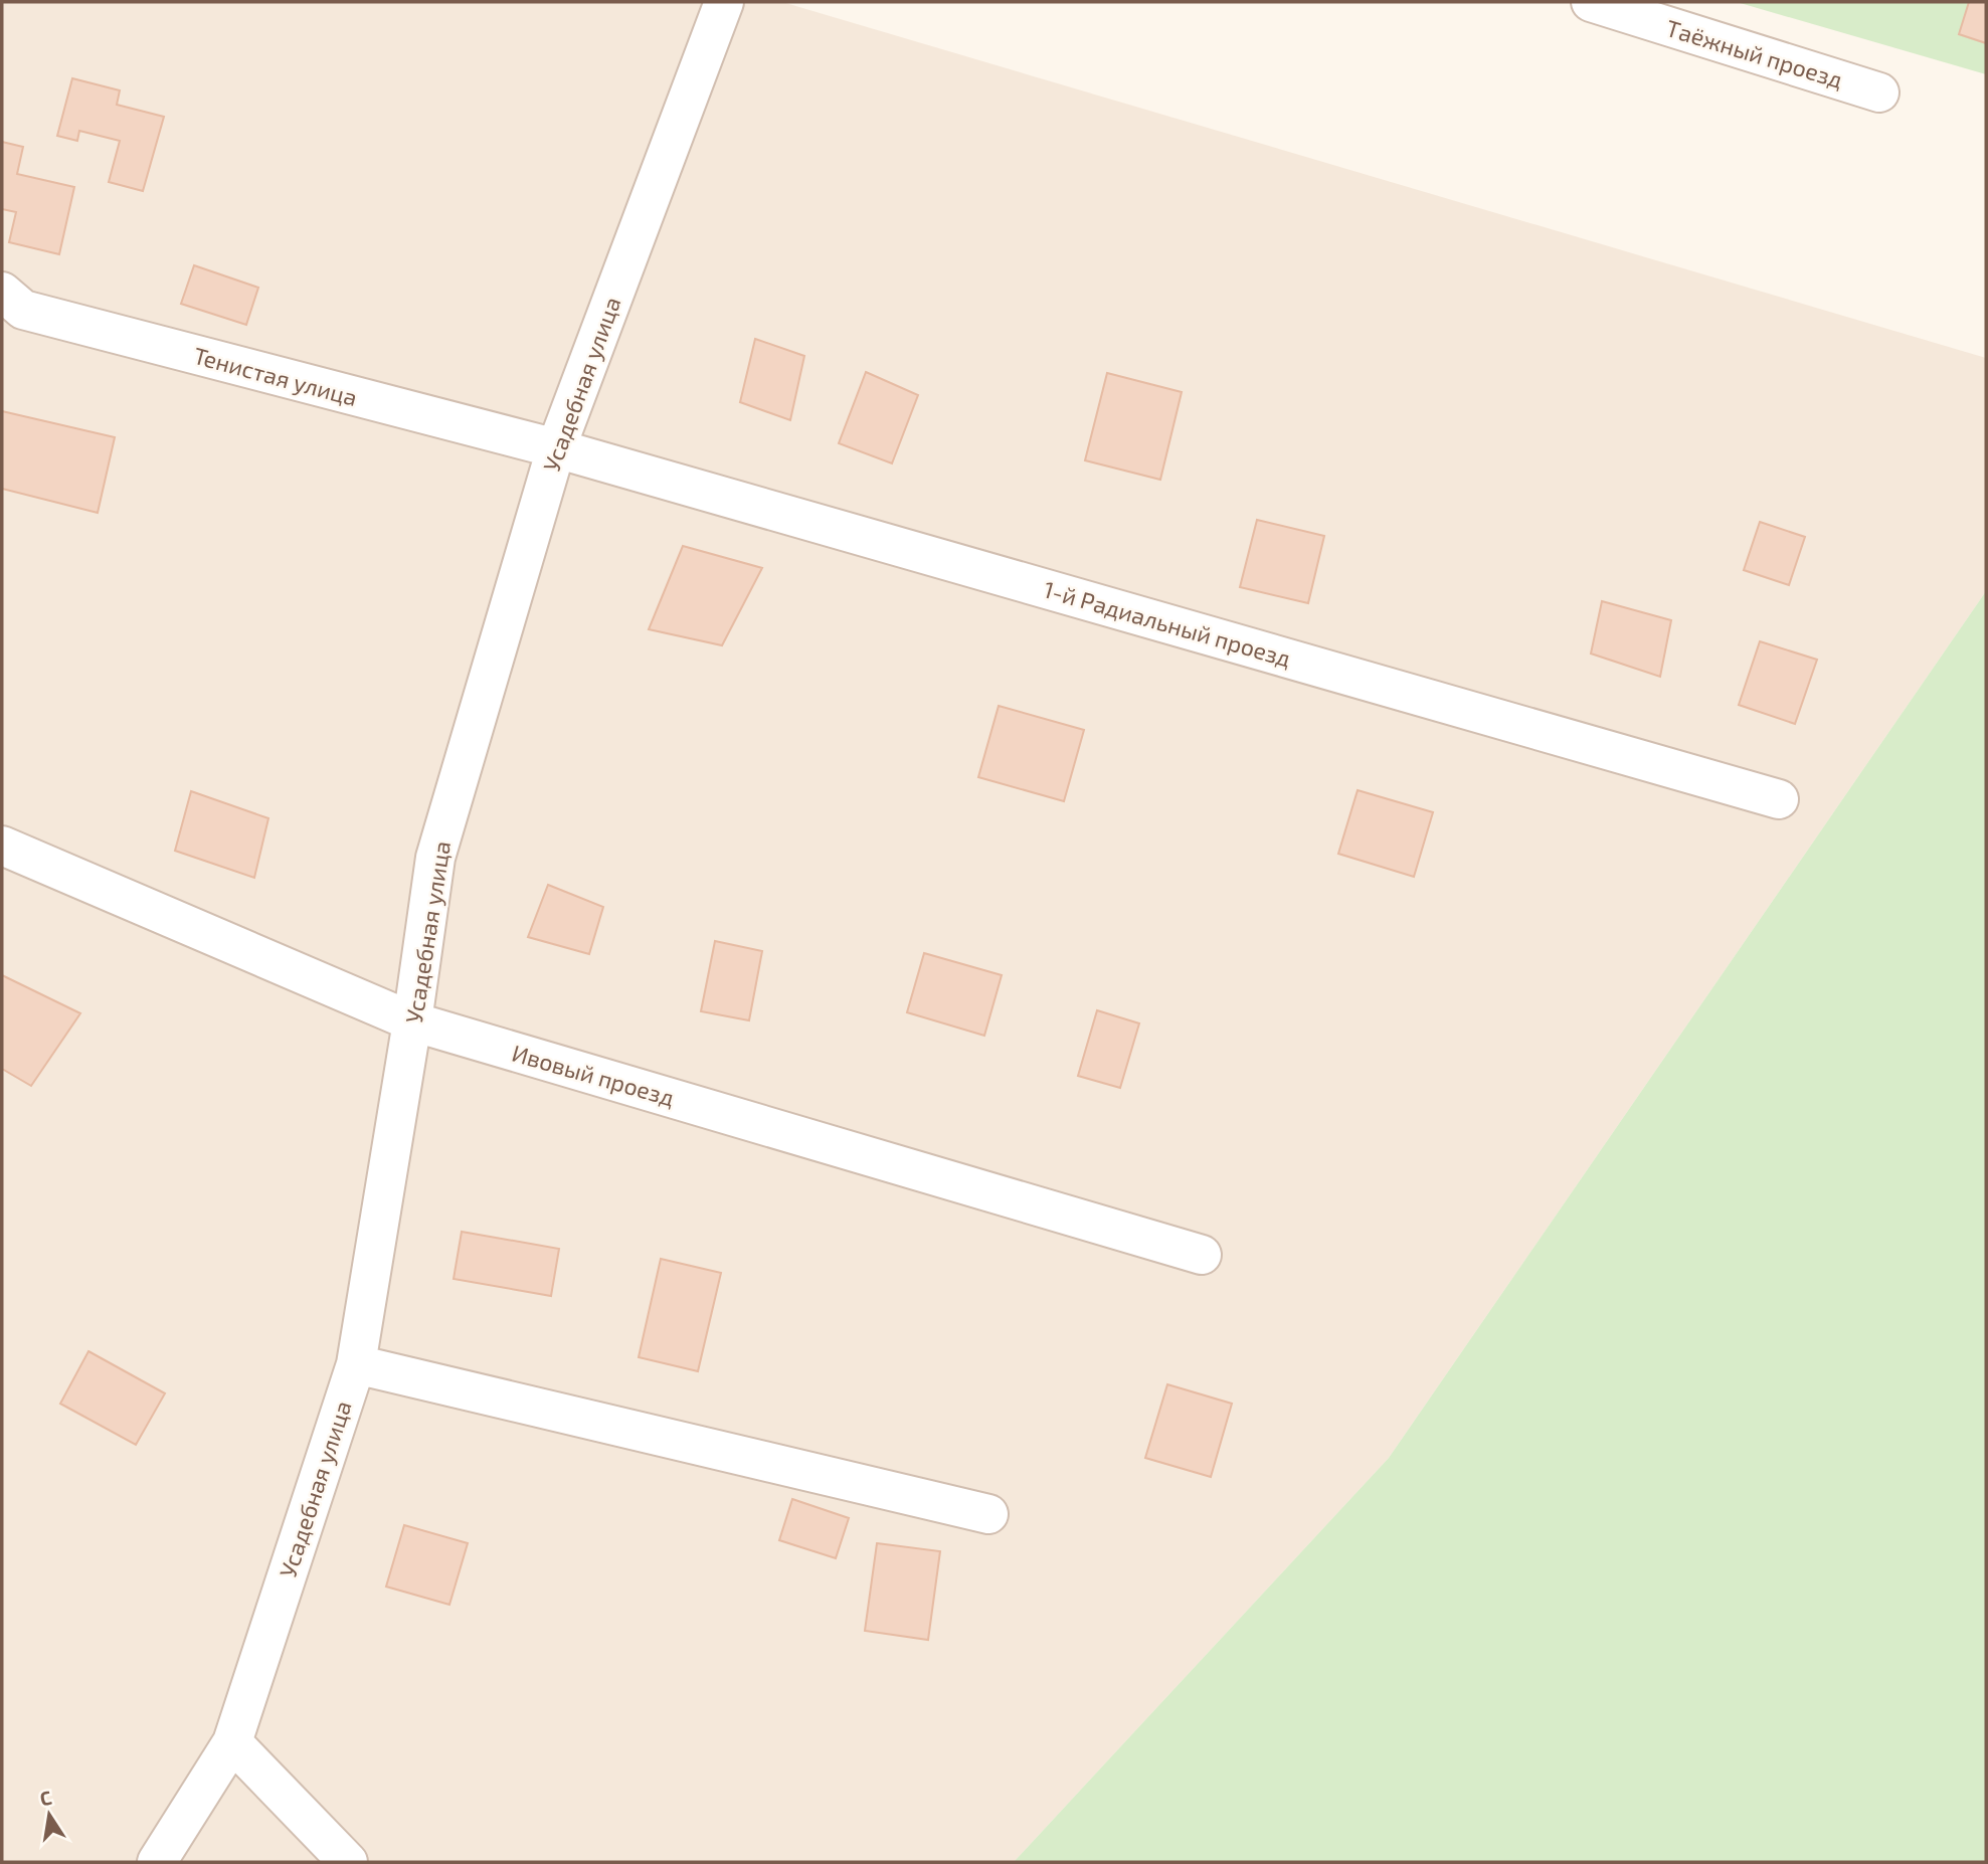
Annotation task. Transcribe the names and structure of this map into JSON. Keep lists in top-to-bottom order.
{
  "streets": {
    "street": [
      "Таёжный проезд",
      "Тенистая улица",
      "Усадебная улица",
      "1-й Радиальный проезд",
      "Ивовый проезд"
    ]
  },
  "crossings": [
    ["Тенистая улица", "Усадебная улица"],
    ["Тенистая улица", "1-й Радиальный проезд"],
    ["Усадебная улица", "1-й Радиальный проезд"],
    ["Усадебная улица", "Ивовый проезд"]
  ],
  "north": "top"
}
